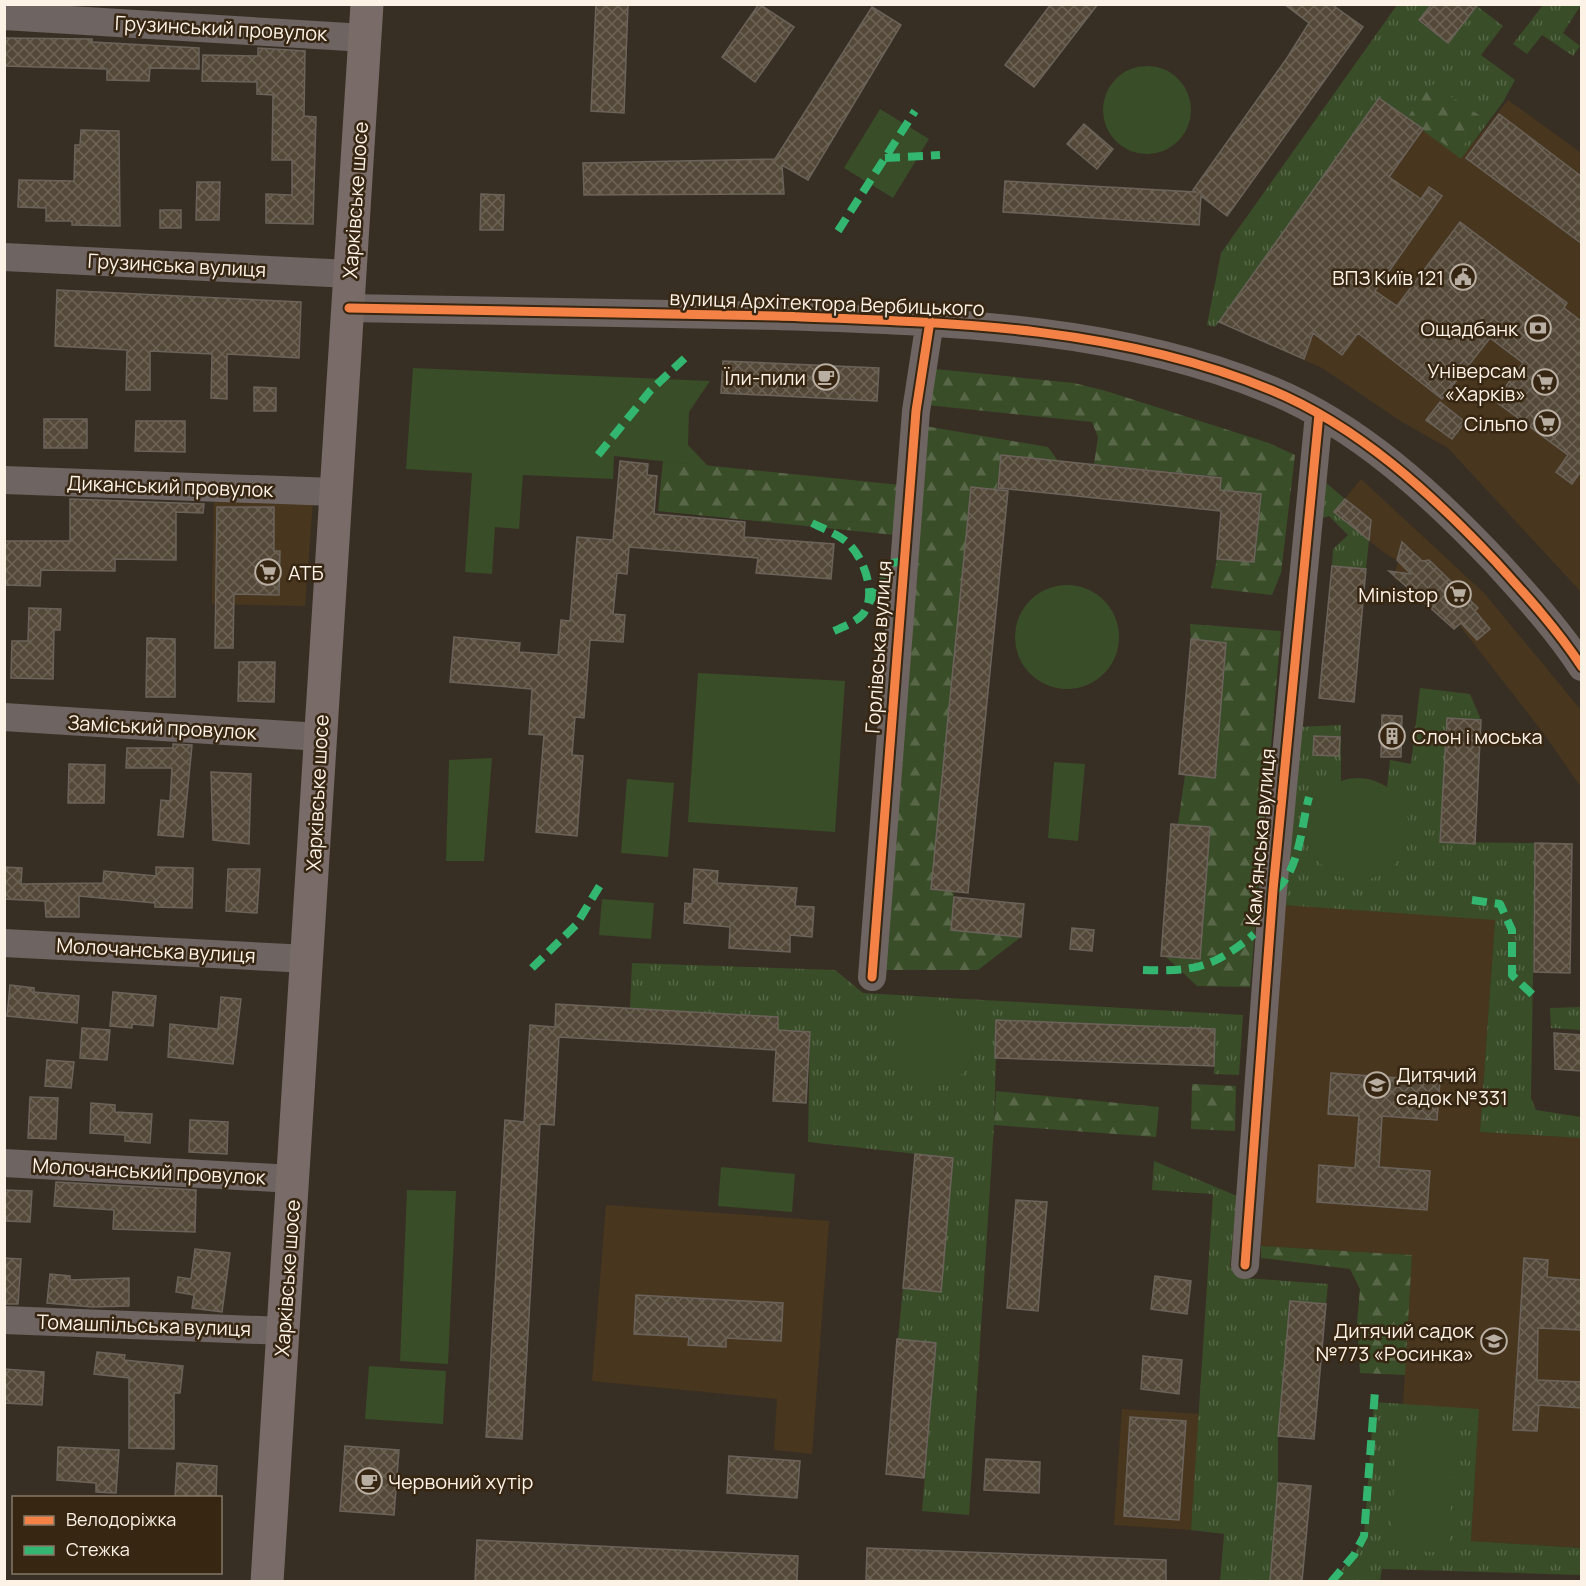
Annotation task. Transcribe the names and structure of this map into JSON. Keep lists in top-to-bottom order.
{
  "streets": {
    "main road": ["Харківське шосе"],
    "street": [
      "Грузинський провулок",
      "Грузинська вулиця",
      "вулиця Архітектора Вербицького",
      "Диканський провулок",
      "Горлівська вулиця",
      "Заміський провулок",
      "Камʼянська вулиця",
      "Молочанська вулиця",
      "Молочанський провулок",
      "Томашпільська вулиця"
    ]
  },
  "crossings": [
    ["Грузинський провулок", "Харківське шосе"],
    ["Харківське шосе", "Грузинська вулиця"],
    ["Харківське шосе", "вулиця Архітектора Вербицького"],
    ["Харківське шосе", "Диканський провулок"],
    ["Харківське шосе", "Заміський провулок"],
    ["Харківське шосе", "Молочанська вулиця"],
    ["Харківське шосе", "Молочанський провулок"],
    ["Харківське шосе", "Томашпільська вулиця"],
    ["вулиця Архітектора Вербицького", "Горлівська вулиця"],
    ["вулиця Архітектора Вербицького", "Камʼянська вулиця"]
  ],
  "places": {
    "public building": ["ВПЗ Київ 121"],
    "bank": ["Ощадбанк"],
    "cafe": ["Їли-пили", "Червоний хутір"],
    "supermarket": [
      "Універсам «Харків»",
      "Сільпо",
      "АТБ",
      "Ministop"
    ],
    "building": ["Слон і моська"],
    "school or university": ["Дитячий садок №331", "Дитячий садок №773 «Росинка»"]
  },
  "legend": ["Велодоріжка", "Стежка"]
}
